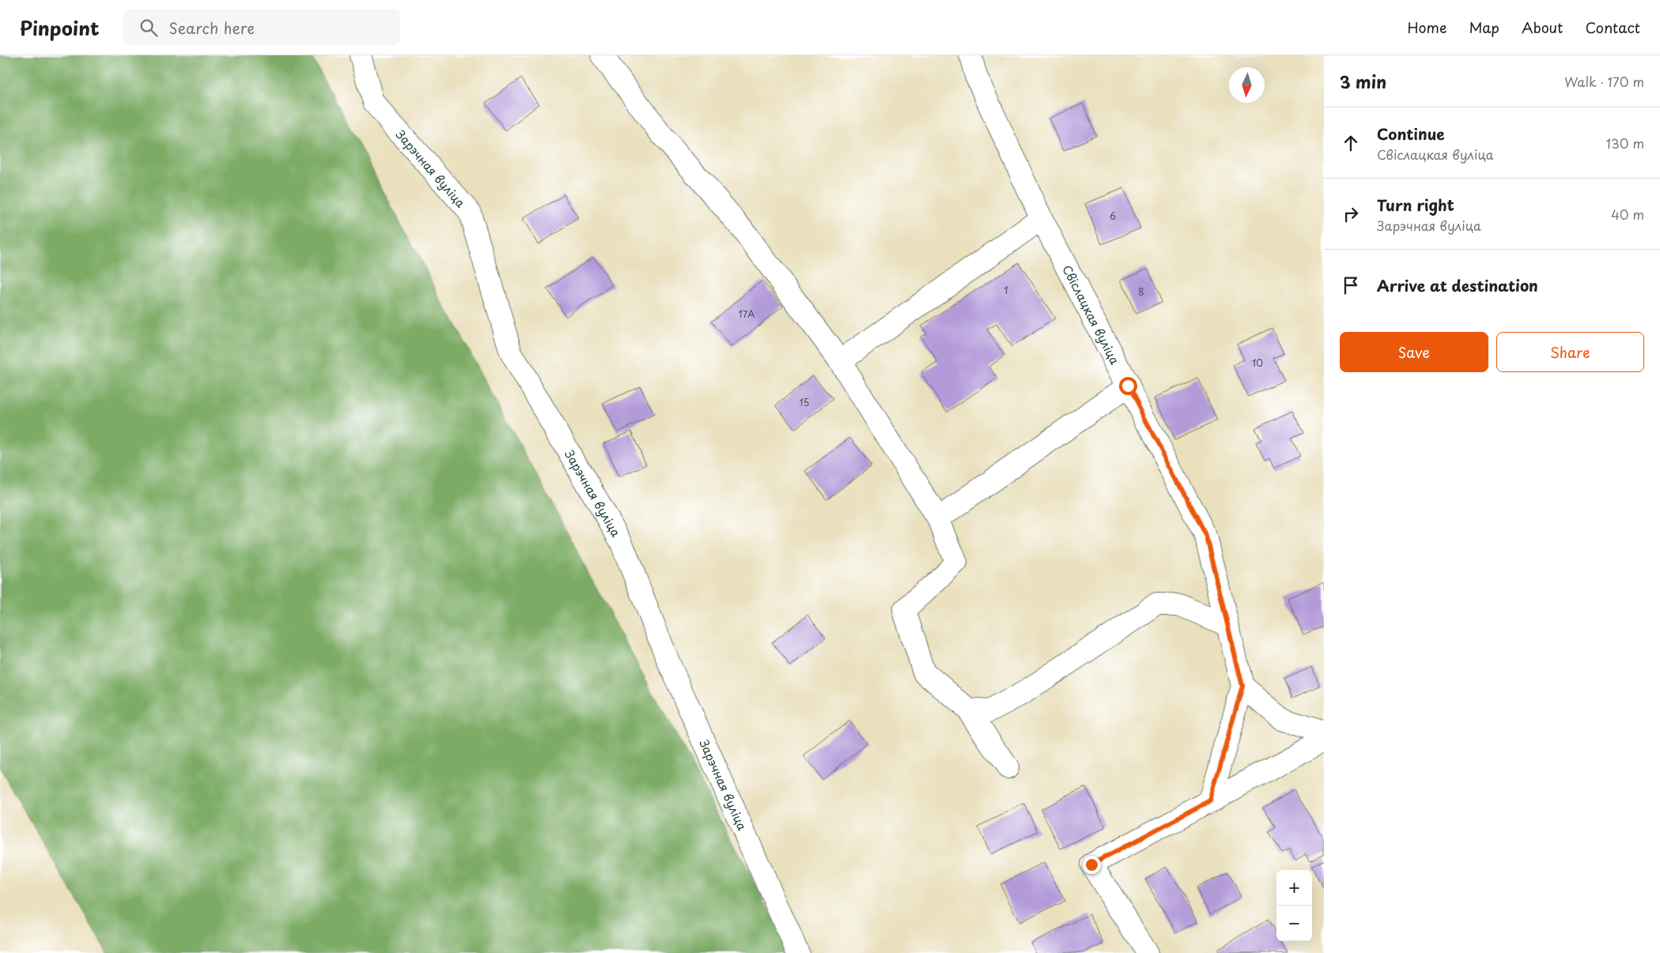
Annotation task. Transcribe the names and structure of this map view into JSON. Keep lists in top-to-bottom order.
{
  "streets": {
    "street": ["Зарэчная вуліца", "Свіслацкая вуліца"]
  },
  "house_numbers": [
    "6",
    "1",
    "8",
    "17А",
    "10",
    "15"
  ],
  "north": "bottom",
  "page": {
    "header": "Pinpoint",
    "search": "Search here",
    "nav": [
      "Home",
      "Map",
      "About",
      "Contact"
    ],
    "heading": ["3 min", "Walk · 170 m"],
    "list": [
      ["Continue", "Свіслацкая вуліца", "130 m"],
      ["Turn right", "Зарэчная вуліца", "40 m"],
      "Arrive at destination"
    ],
    "buttons": ["Save", "Share"],
    "map_buttons": ["+", "−"]
  }
}
